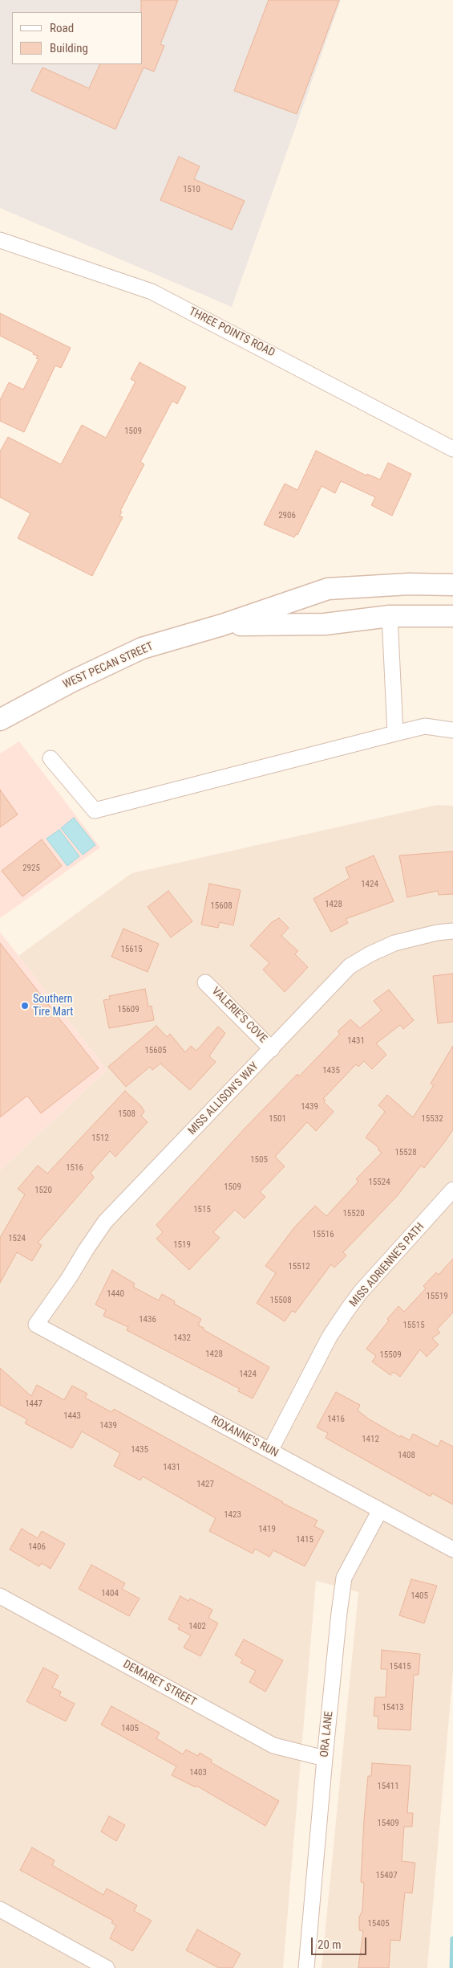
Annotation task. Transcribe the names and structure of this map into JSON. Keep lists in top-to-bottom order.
{
  "streets": {
    "main road": ["WEST PECAN STREET"],
    "street": [
      "THREE POINTS ROAD",
      "VALERIE'S COVE",
      "MISS ALLISON'S WAY",
      "MISS ADRIENNE'S PATH",
      "ROXANNE'S RUN",
      "DEMARET STREET",
      "ORA LANE"
    ]
  },
  "crossings": [
    ["VALERIE'S COVE", "MISS ALLISON'S WAY"],
    ["MISS ALLISON'S WAY", "ROXANNE'S RUN"],
    ["MISS ADRIENNE'S PATH", "ROXANNE'S RUN"],
    ["ROXANNE'S RUN", "ORA LANE"],
    ["DEMARET STREET", "ORA LANE"]
  ],
  "places": ["Southern Tire Mart"],
  "house_numbers": [
    "1510",
    "1509",
    "2906",
    "2925",
    "1424",
    "1428",
    "15608",
    "15615",
    "15609",
    "1431",
    "15605",
    "1435",
    "1439",
    "1508",
    "1501",
    "15532",
    "1512",
    "15528",
    "1505",
    "1516",
    "15524",
    "1509",
    "1520",
    "1515",
    "15520",
    "15516",
    "1524",
    "1519",
    "15512",
    "1440",
    "15519",
    "15508",
    "1436",
    "15515",
    "1432",
    "1428",
    "15509",
    "1424",
    "1447",
    "1443",
    "1416",
    "1439",
    "1412",
    "1435",
    "1408",
    "1431",
    "1427",
    "1423",
    "1419",
    "1415",
    "1406",
    "1404",
    "1405",
    "1402",
    "15415",
    "15413",
    "1405",
    "1403",
    "15411",
    "15409",
    "15407",
    "15405"
  ],
  "legend": ["Road", "Building"],
  "scale_bar": "20 m"
}
